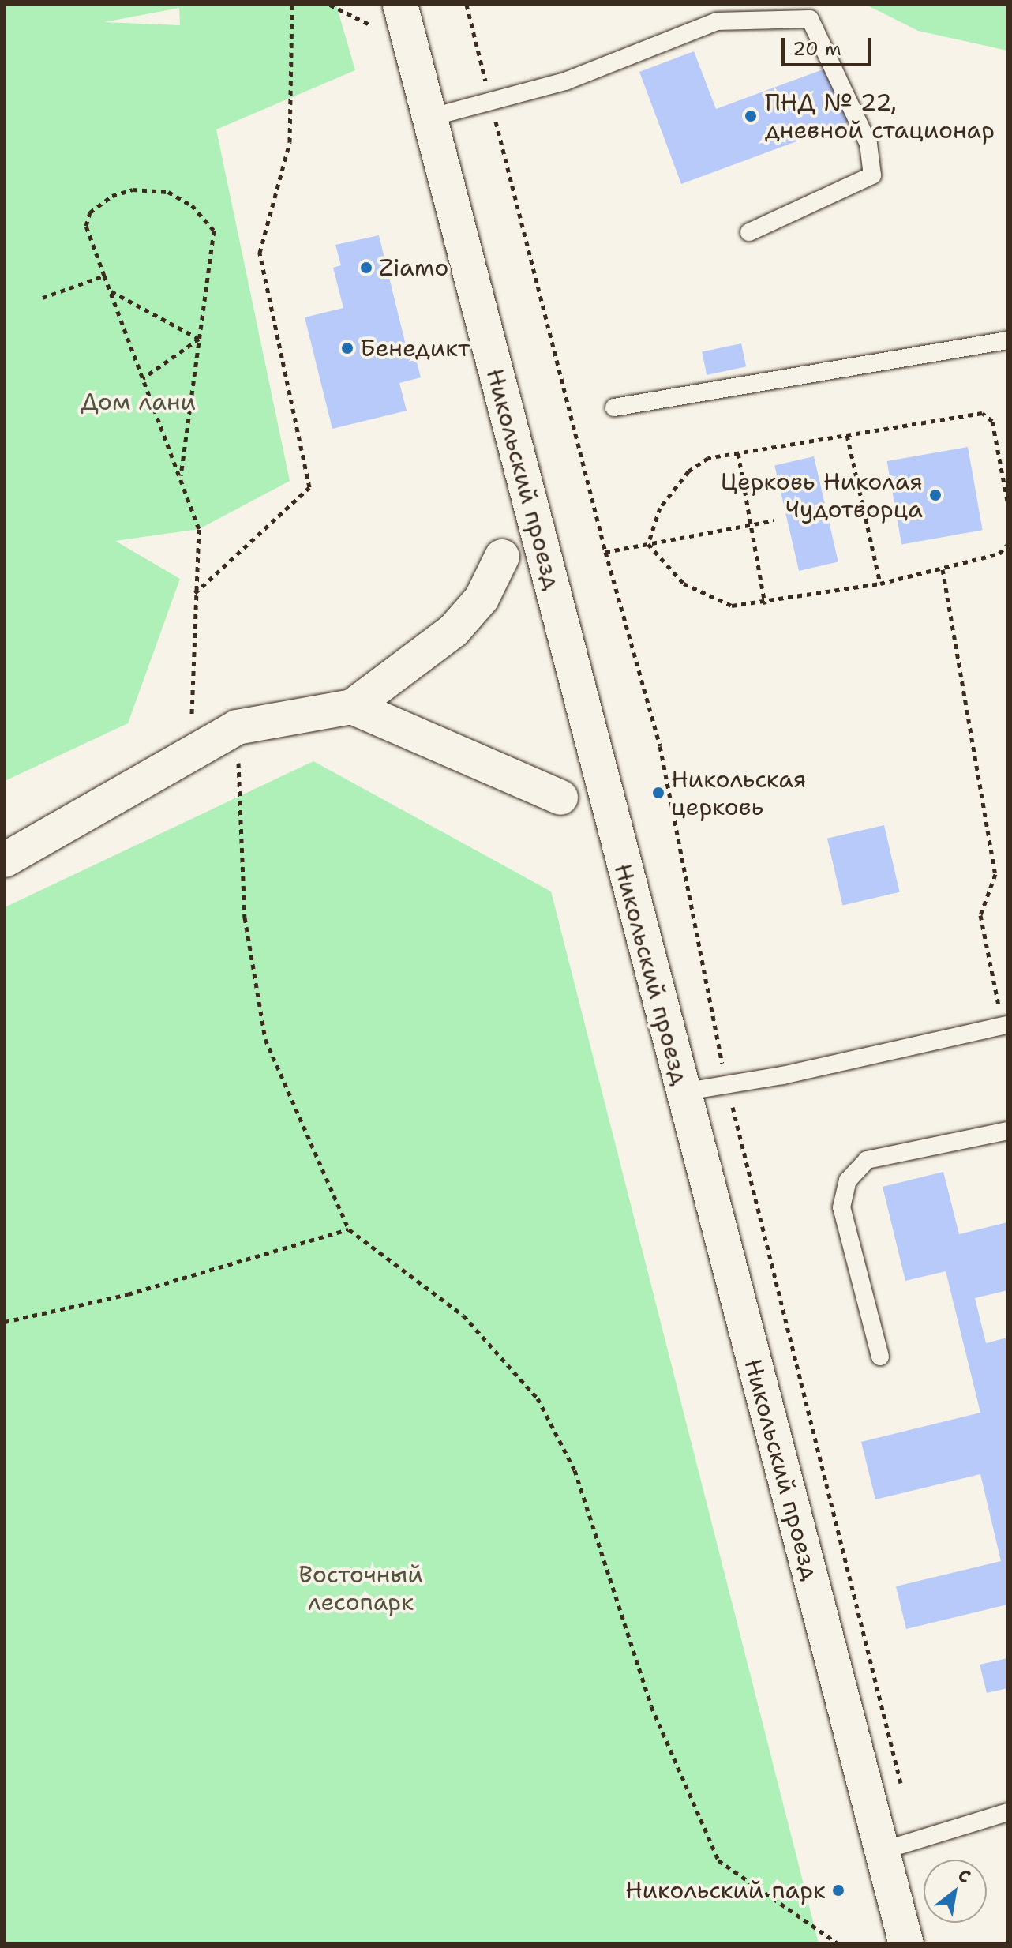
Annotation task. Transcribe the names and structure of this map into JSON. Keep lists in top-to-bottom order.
{
  "streets": {
    "street": ["Никольский проезд"]
  },
  "parks": ["Дом лани", "Восточный лесопарк"],
  "places": [
    "ПНД № 22, дневной стационар",
    "Ziamo",
    "Бенедикт",
    "Церковь Николая Чудотворца",
    "Никольская церковь",
    "Никольский парк"
  ],
  "scale_bar": "20 m",
  "north": "top right"
}
